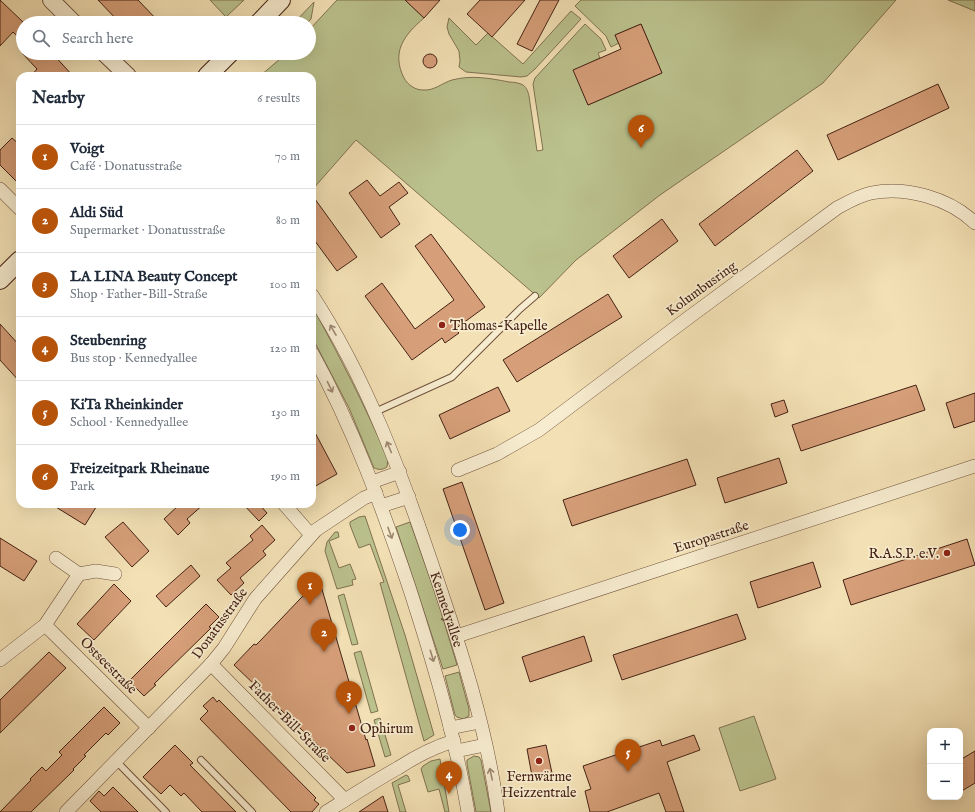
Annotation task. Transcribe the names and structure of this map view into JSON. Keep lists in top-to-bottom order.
{
  "streets": {
    "street": [
      "Kolumbusring",
      "Europastraße",
      "Kennedyallee",
      "Donatusstraße",
      "Ostseestraße",
      "Father-Bill-Straße"
    ]
  },
  "crossings": [
    ["Europastraße", "Kennedyallee"],
    ["Kennedyallee", "Donatusstraße"],
    ["Donatusstraße", "Ostseestraße"],
    ["Donatusstraße", "Father-Bill-Straße"]
  ],
  "places": [
    "Thomas-Kapelle",
    "R.A.S.P. e.V.",
    "Ophirum",
    "Fernwärme Heizzentrale"
  ],
  "page": {
    "search": "Search here",
    "heading": ["Nearby", "6 results"],
    "pins": [
      "6",
      "1",
      "2",
      "3",
      "5",
      "4"
    ],
    "list": [
      {
        "mark": "1",
        "name": "Voigt",
        "note": "Café · Donatusstraße",
        "value": "70 m"
      },
      {
        "mark": "2",
        "name": "Aldi Süd",
        "note": "Supermarket · Donatusstraße",
        "value": "80 m"
      },
      {
        "mark": "3",
        "name": "LA LINA Beauty Concept",
        "note": "Shop · Father-Bill-Straße",
        "value": "100 m"
      },
      {
        "mark": "4",
        "name": "Steubenring",
        "note": "Bus stop · Kennedyallee",
        "value": "120 m"
      },
      {
        "mark": "5",
        "name": "KiTa Rheinkinder",
        "note": "School · Kennedyallee",
        "value": "130 m"
      },
      {
        "mark": "6",
        "name": "Freizeitpark Rheinaue",
        "note": "Park",
        "value": "190 m"
      }
    ],
    "map_buttons": ["+", "−"]
  }
}
